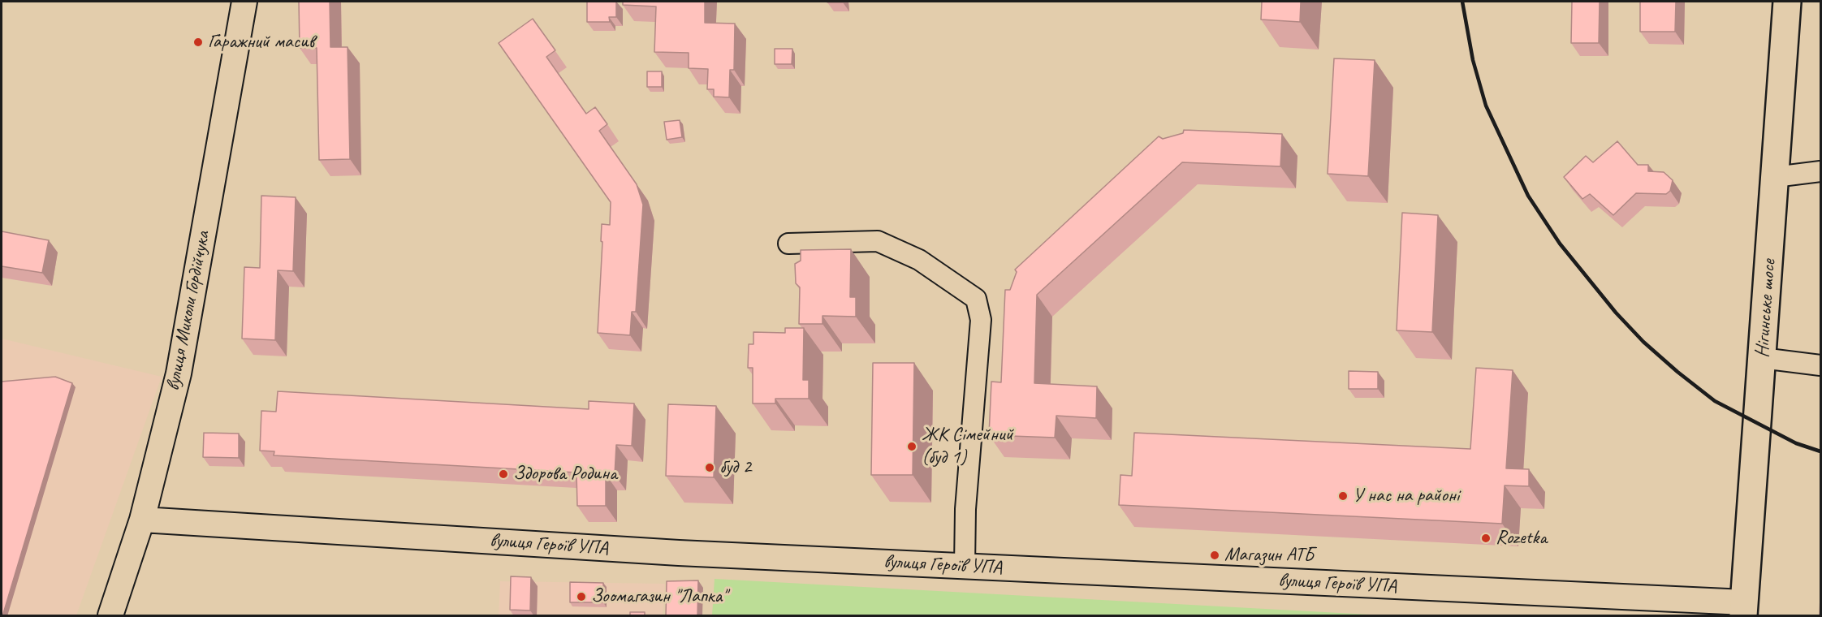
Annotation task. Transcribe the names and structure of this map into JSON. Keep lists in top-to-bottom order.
{
  "streets": {
    "main road": ["Нігинське шосе"],
    "street": ["вулиця Миколи Гордійчука", "вулиця Героїв УПА"]
  },
  "crossings": [
    ["Нігинське шосе", "вулиця Героїв УПА"],
    ["вулиця Миколи Гордійчука", "вулиця Героїв УПА"]
  ],
  "places": [
    "Гаражний масив",
    "ЖК Сімейний (буд 1)",
    "буд 2",
    "Здорова Родина",
    "У нас на районі",
    "Rozetka",
    "Магазин АТБ",
    "Зоомагазин \"Лапка\""
  ]
}
